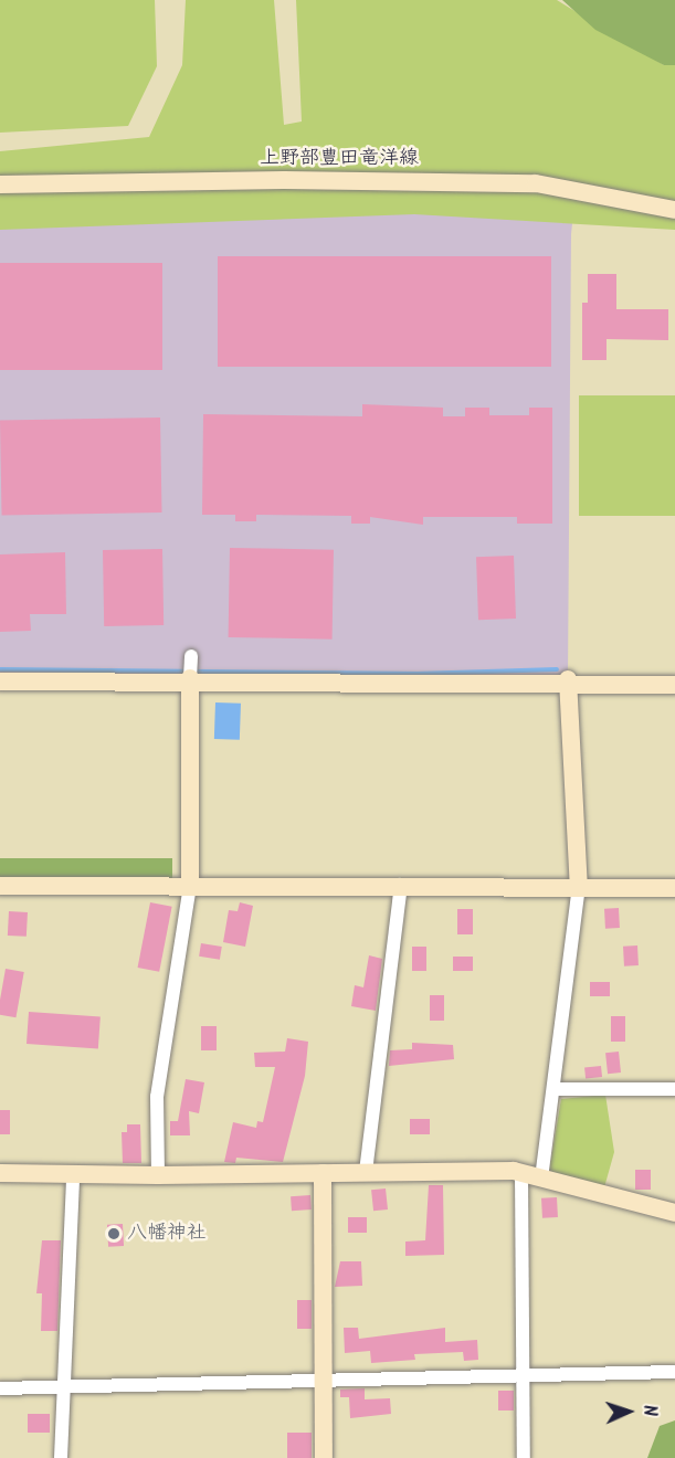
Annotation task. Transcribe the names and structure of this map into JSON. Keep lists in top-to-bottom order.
{
  "streets": {
    "street": ["上野部豊田竜洋線"]
  },
  "places": ["八幡神社"],
  "north": "right"
}
